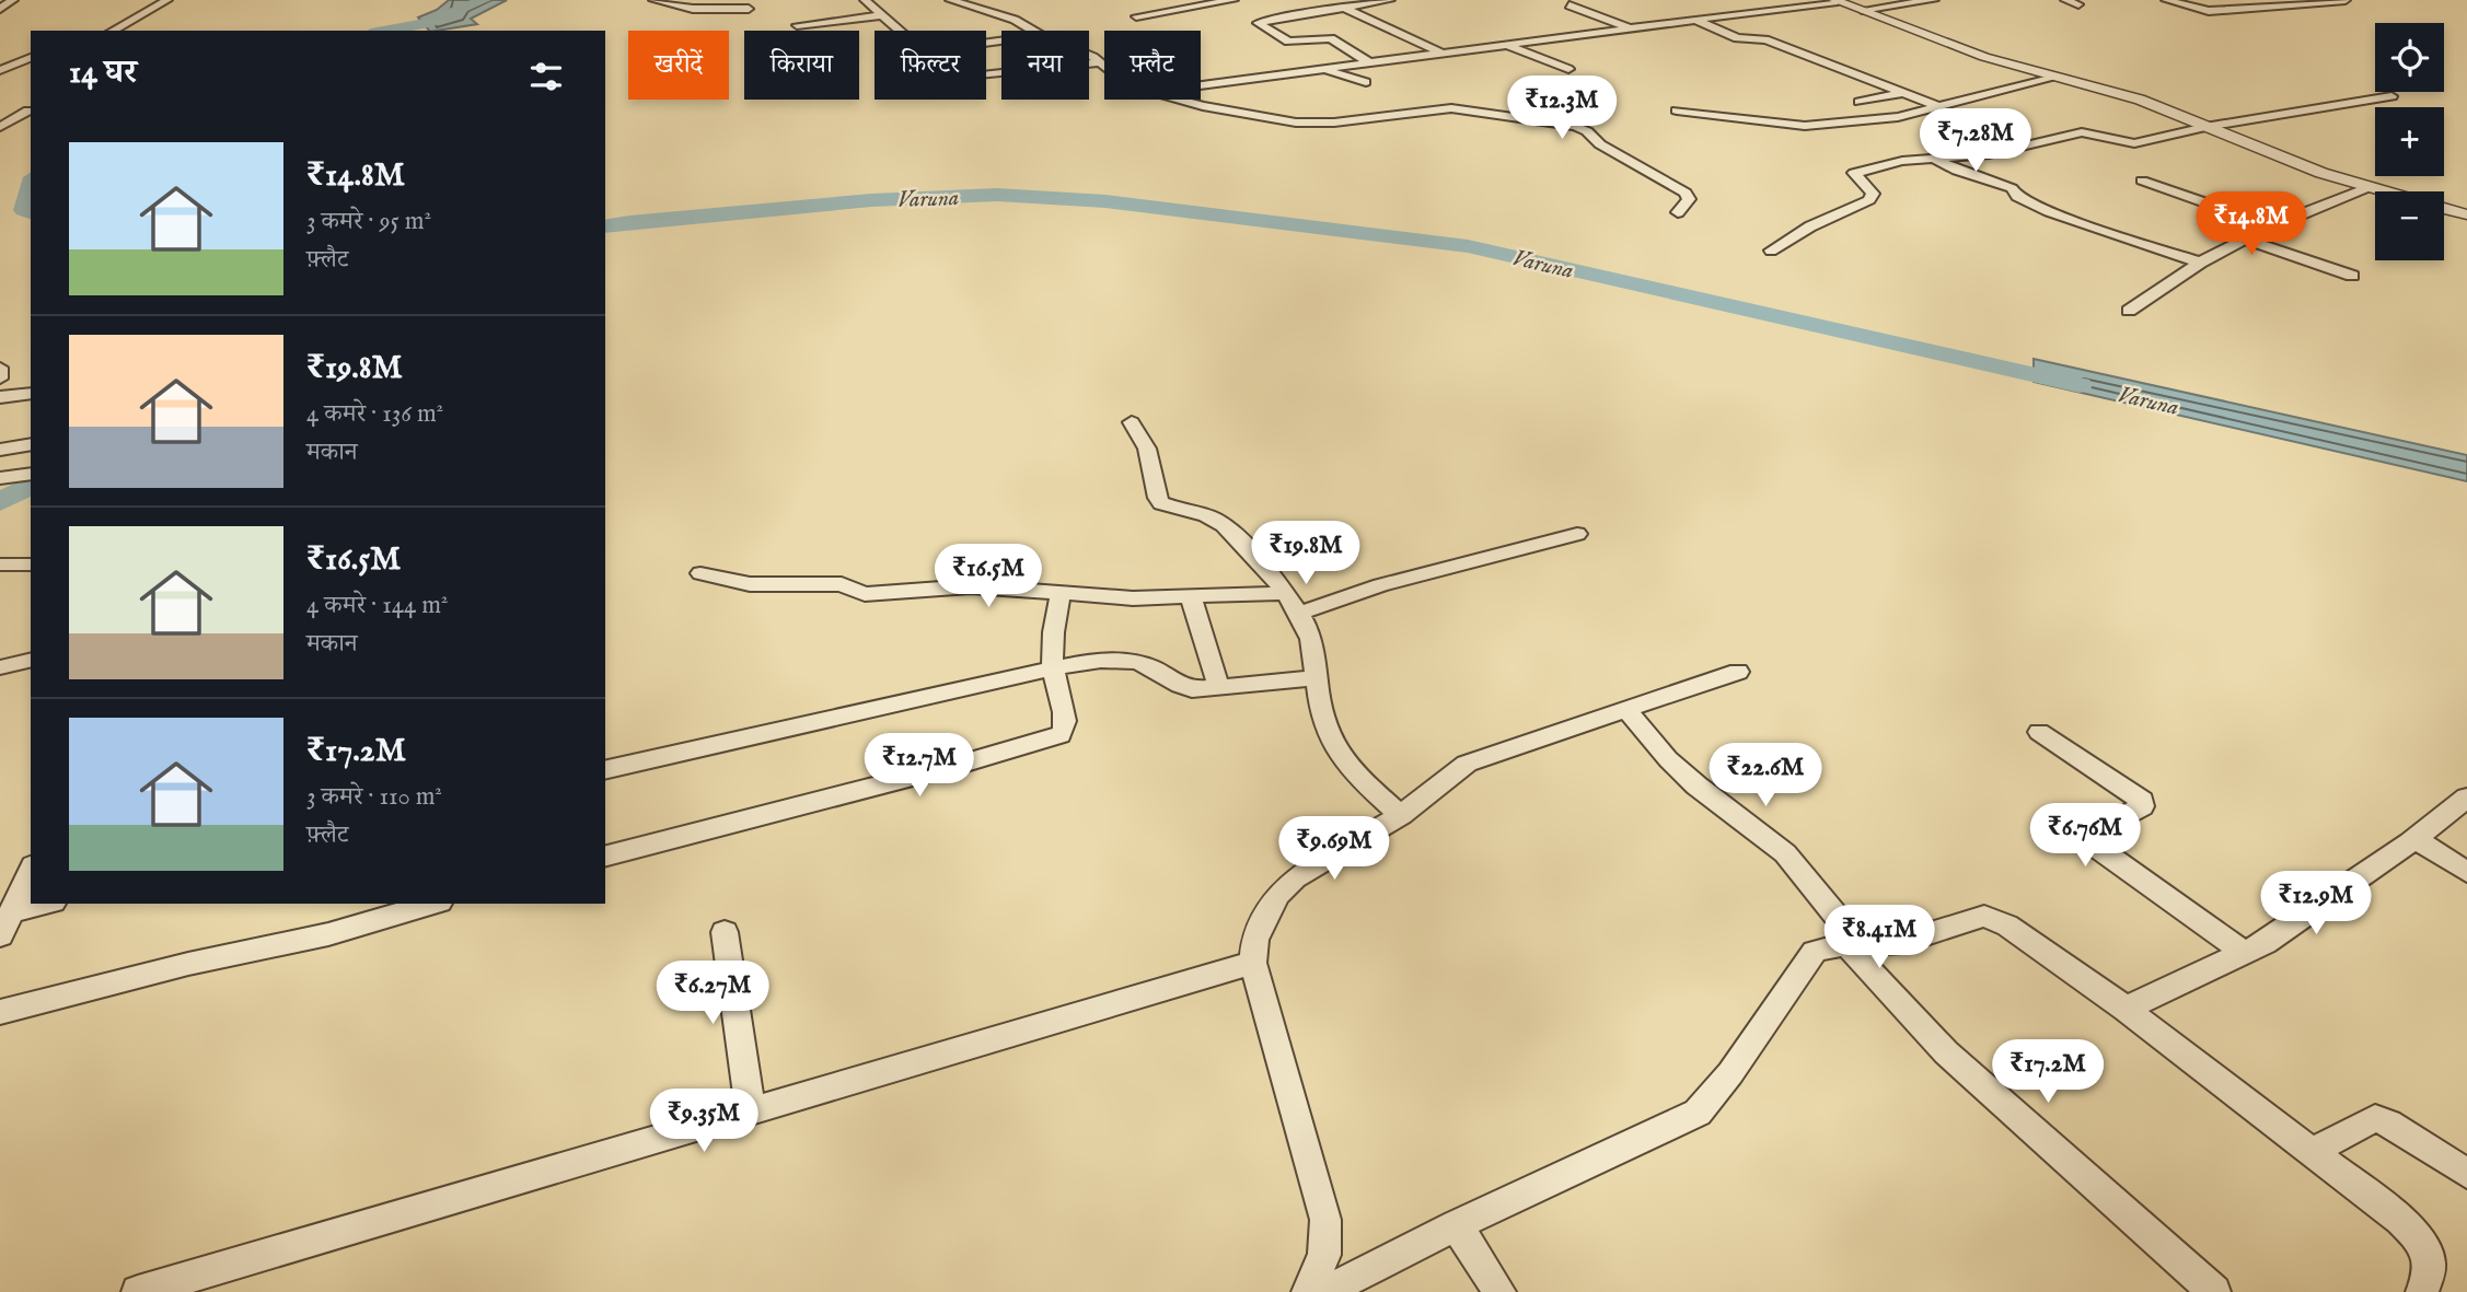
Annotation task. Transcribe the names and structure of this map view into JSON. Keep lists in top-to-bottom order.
{
  "water": ["Varuna"],
  "page": {
    "map_buttons": ["+", "−"],
    "chip": [
      "खरीदें",
      "किराया",
      "फ़िल्टर",
      "नया",
      "फ़्लैट"
    ],
    "heading": "14 घर",
    "price": [
      "₹12.3M",
      "₹7.28M",
      "₹14.8M",
      "₹19.8M",
      "₹16.5M",
      "₹12.7M",
      "₹22.6M",
      "₹6.76M",
      "₹9.69M",
      "₹12.9M",
      "₹8.41M",
      "₹6.27M",
      "₹17.2M",
      "₹9.35M"
    ],
    "list": [
      {
        "name": "₹14.8M",
        "note": "3 कमरे · 95 m² · फ़्लैट"
      },
      {
        "name": "₹19.8M",
        "note": "4 कमरे · 136 m² · मकान"
      },
      {
        "name": "₹16.5M",
        "note": "4 कमरे · 144 m² · मकान"
      },
      {
        "name": "₹17.2M",
        "note": "3 कमरे · 110 m² · फ़्लैट"
      }
    ]
  }
}
